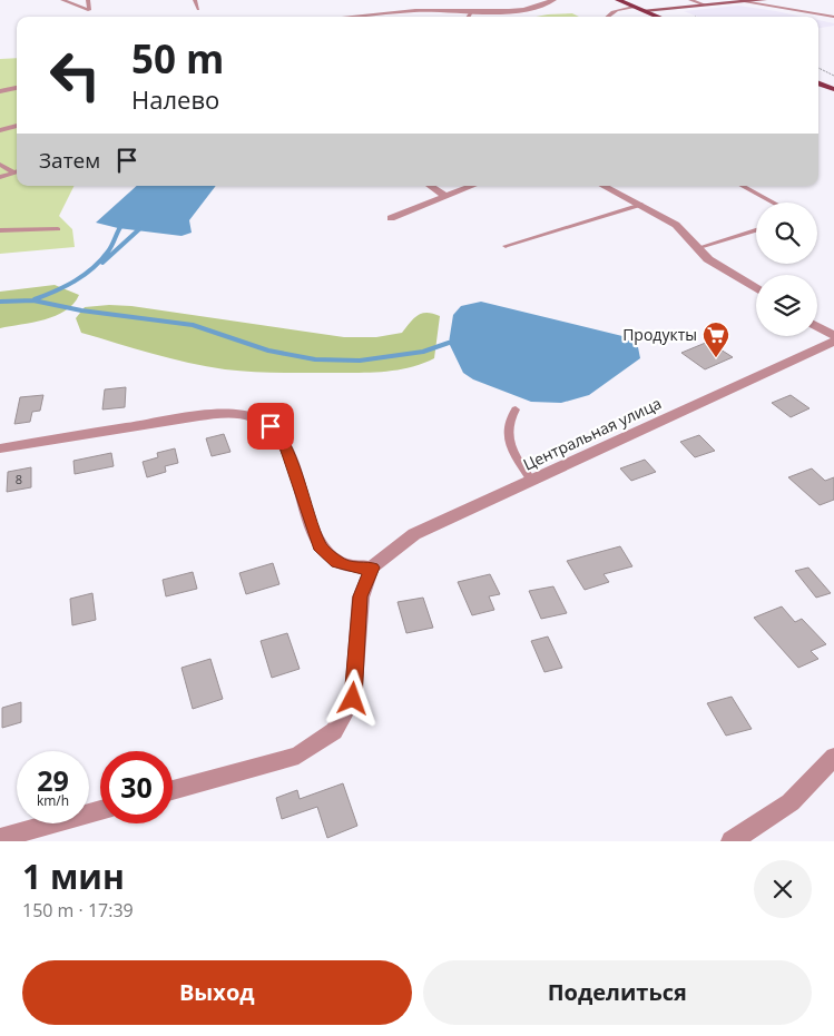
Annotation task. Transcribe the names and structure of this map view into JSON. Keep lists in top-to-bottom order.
{
  "streets": {
    "street": ["Центральная улица"]
  },
  "places": {
    "supermarket": ["Продукты"]
  },
  "house_numbers": ["8"],
  "page": {
    "turn": ["50 m", "Налево"],
    "then": "Затем",
    "speed": "29 km/h",
    "limit": "30",
    "heading": ["1 мин", "150 m · 17:39"],
    "buttons": ["Выход", "Поделиться"]
  }
}
